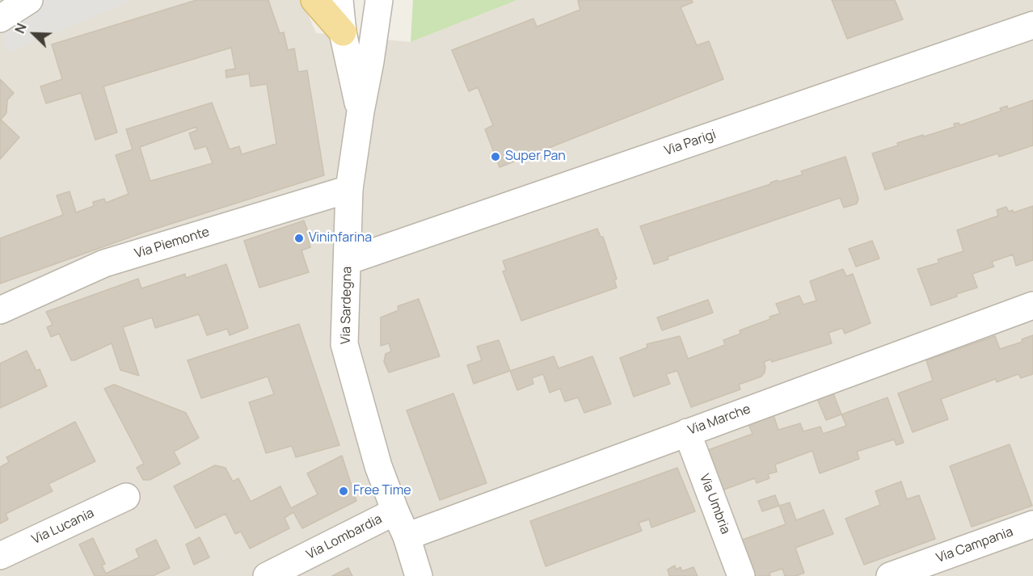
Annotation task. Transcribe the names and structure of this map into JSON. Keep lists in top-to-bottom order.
{
  "streets": {
    "street": [
      "Via Parigi",
      "Via Piemonte",
      "Via Sardegna",
      "Via Marche",
      "Via Umbria",
      "Via Lucania",
      "Via Lombardia",
      "Via Campania"
    ]
  },
  "crossings": [
    ["Via Parigi", "Via Sardegna"],
    ["Via Piemonte", "Via Sardegna"],
    ["Via Sardegna", "Via Marche"],
    ["Via Sardegna", "Via Lombardia"],
    ["Via Marche", "Via Umbria"]
  ],
  "places": ["Super Pan", "Vininfarina", "Free Time"],
  "north": "top left"
}
